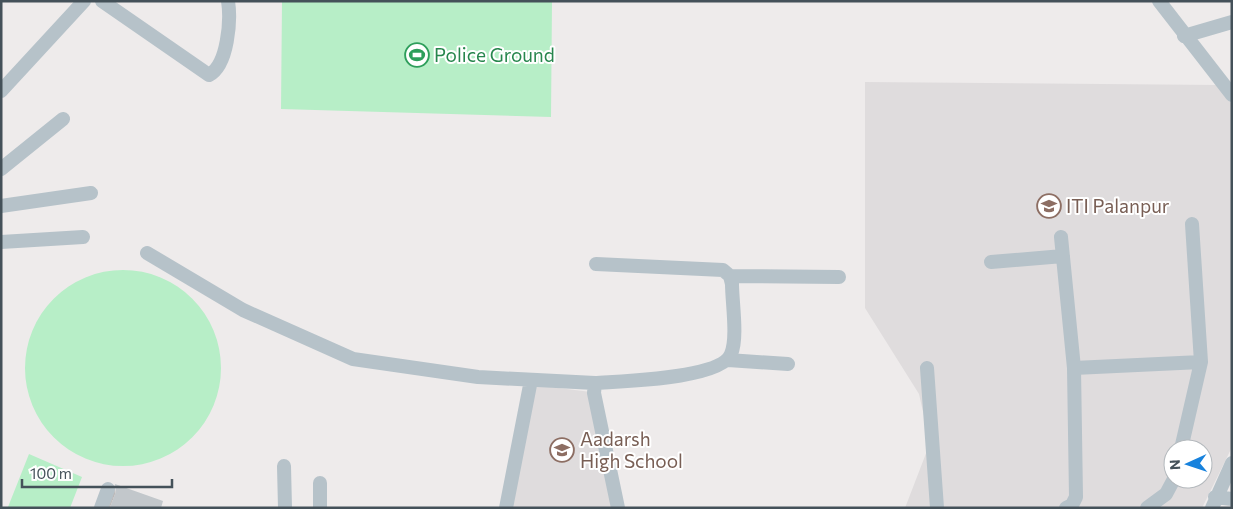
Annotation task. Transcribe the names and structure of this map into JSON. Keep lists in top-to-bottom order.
{
  "places": {
    "sports": ["Police Ground"],
    "school or university": ["ITI Palanpur", "Aadarsh High School"]
  },
  "scale_bar": "100 m",
  "north": "left"
}
